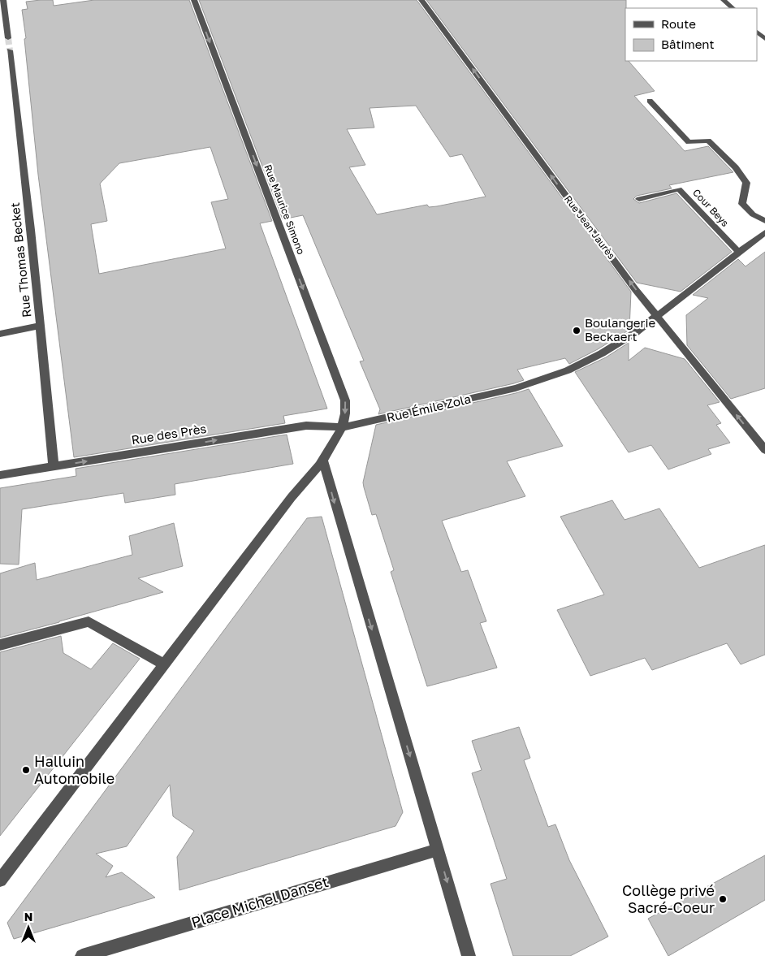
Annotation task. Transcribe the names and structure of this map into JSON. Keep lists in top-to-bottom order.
{
  "streets": {
    "street": [
      "Cour Beys",
      "Rue Maurice Simono",
      "Rue Jean Jaurès",
      "Rue Thomas Becket",
      "Rue Émile Zola",
      "Rue des Près",
      "Place Michel Danset"
    ]
  },
  "crossings": [
    ["Cour Beys", "Rue Émile Zola"],
    ["Rue Maurice Simono", "Rue Émile Zola"],
    ["Rue Maurice Simono", "Rue des Près"],
    ["Rue Jean Jaurès", "Rue Émile Zola"],
    ["Rue Thomas Becket", "Rue des Près"],
    ["Rue Émile Zola", "Rue des Près"]
  ],
  "one_way": ["Rue Maurice Simono", "Rue Jean Jaurès", "Rue des Près"],
  "places": ["Boulangerie Beckaert", "Halluin Automobile", "Collège privé Sacré-Coeur"],
  "legend": ["Route", "Bâtiment"],
  "north": "top"
}
